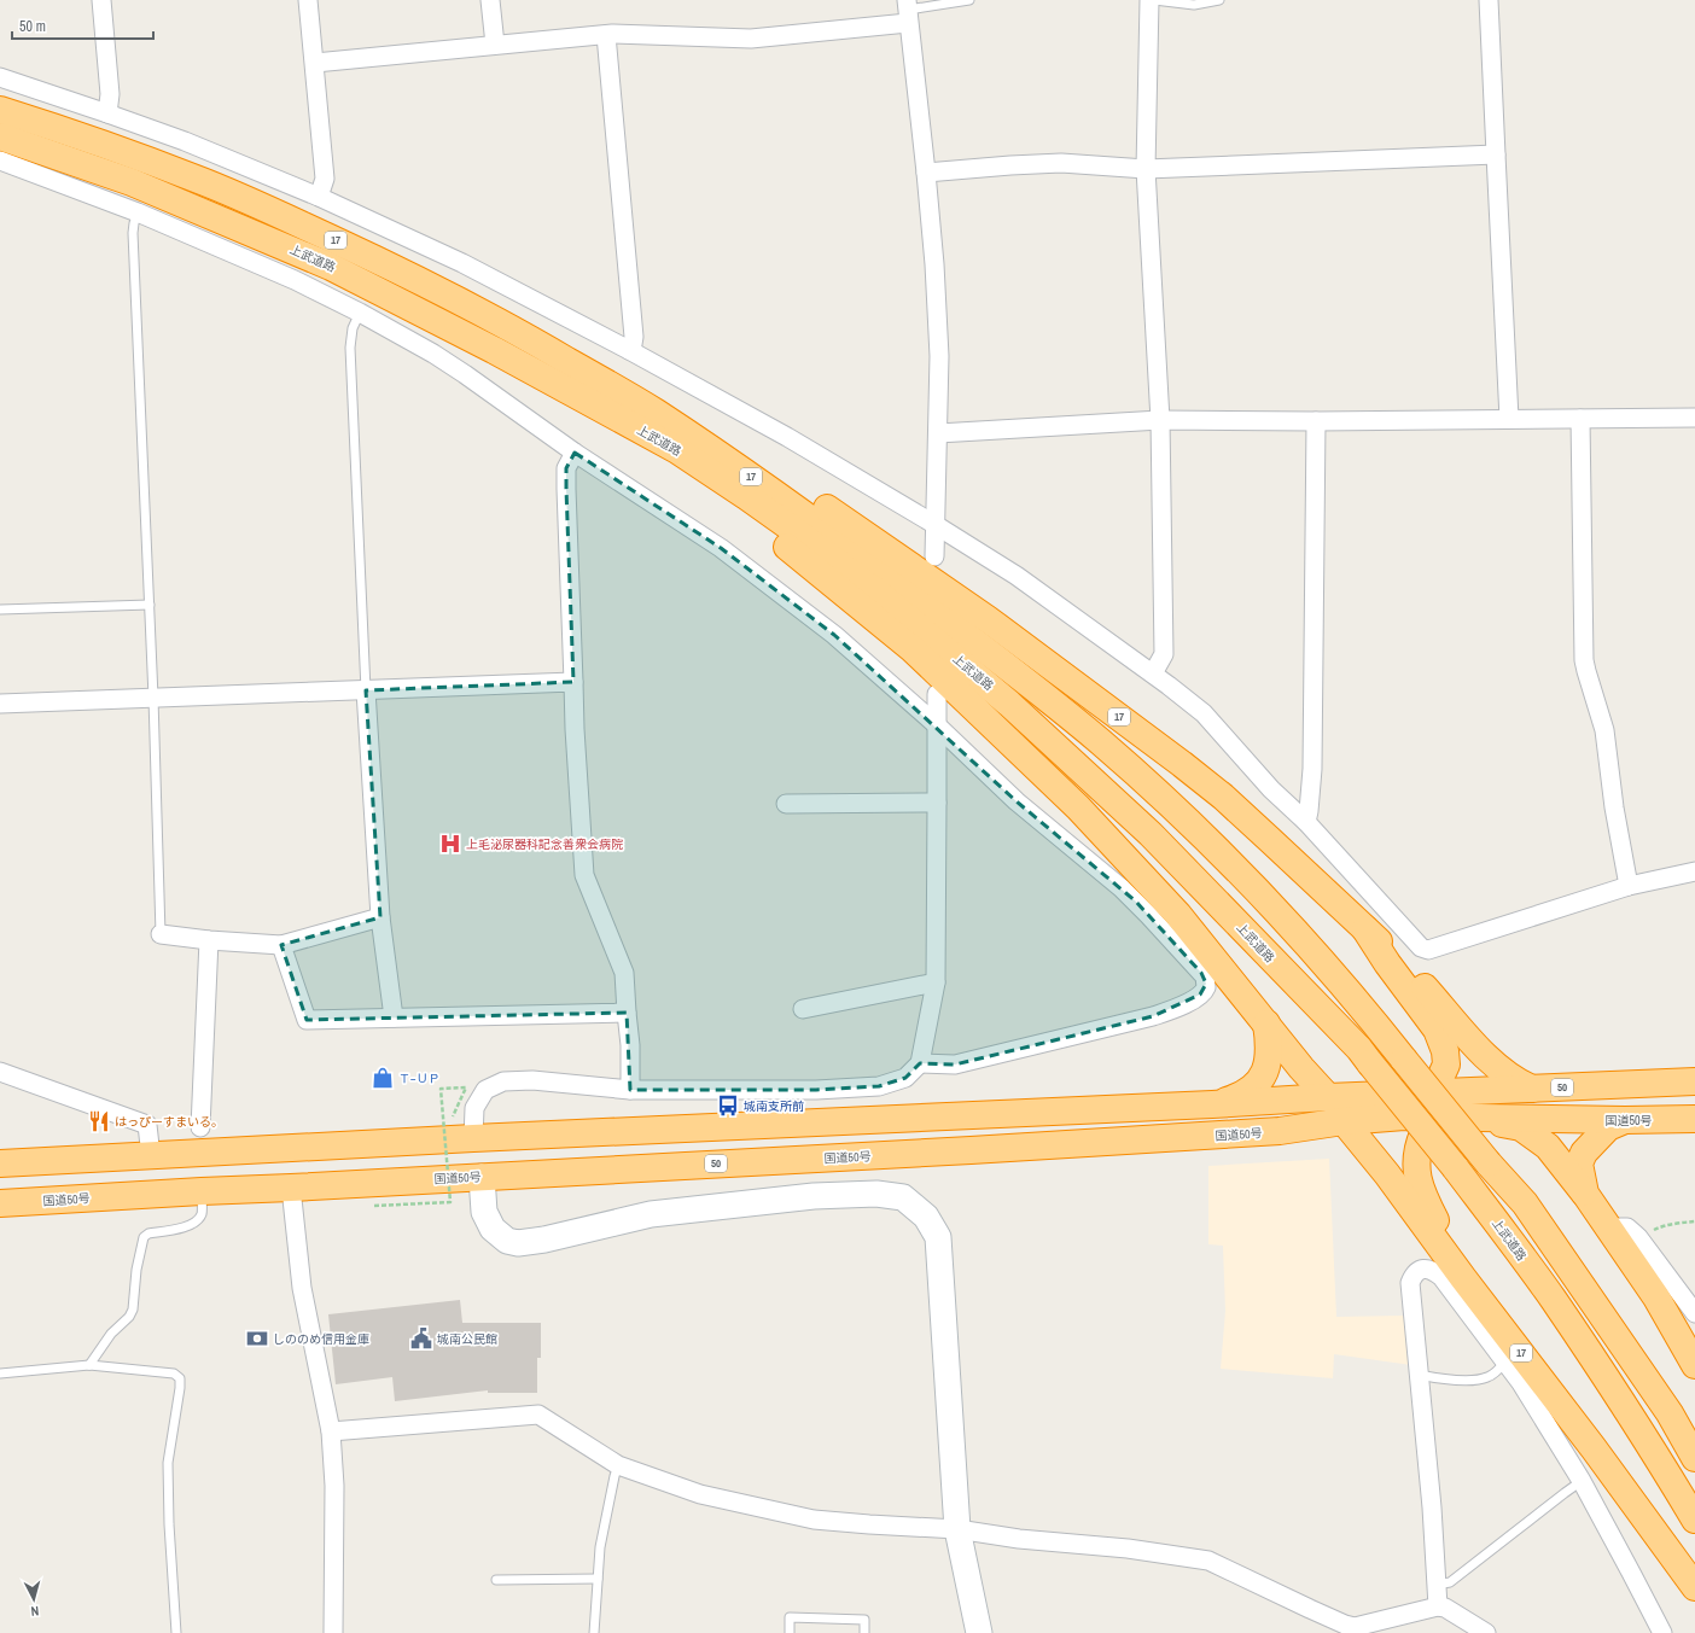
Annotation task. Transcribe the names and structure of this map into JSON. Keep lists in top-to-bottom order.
{
  "streets": {
    "highway": [
      "17",
      "上武道路",
      "50",
      "国道50号"
    ]
  },
  "crossings": [
    ["17", "上武道路"],
    ["17", "国道50号"]
  ],
  "places": {
    "hospital": ["上毛泌尿器科記念善衆会病院"],
    "shop": ["Ｔ−ＵＰ"],
    "bus stop": ["城南支所前"],
    "restaurant": ["はっぴーすまいる。"],
    "bank": ["しののめ信用金庫"],
    "public building": ["城南公民館"]
  },
  "scale_bar": "50 m",
  "north": "bottom"
}
